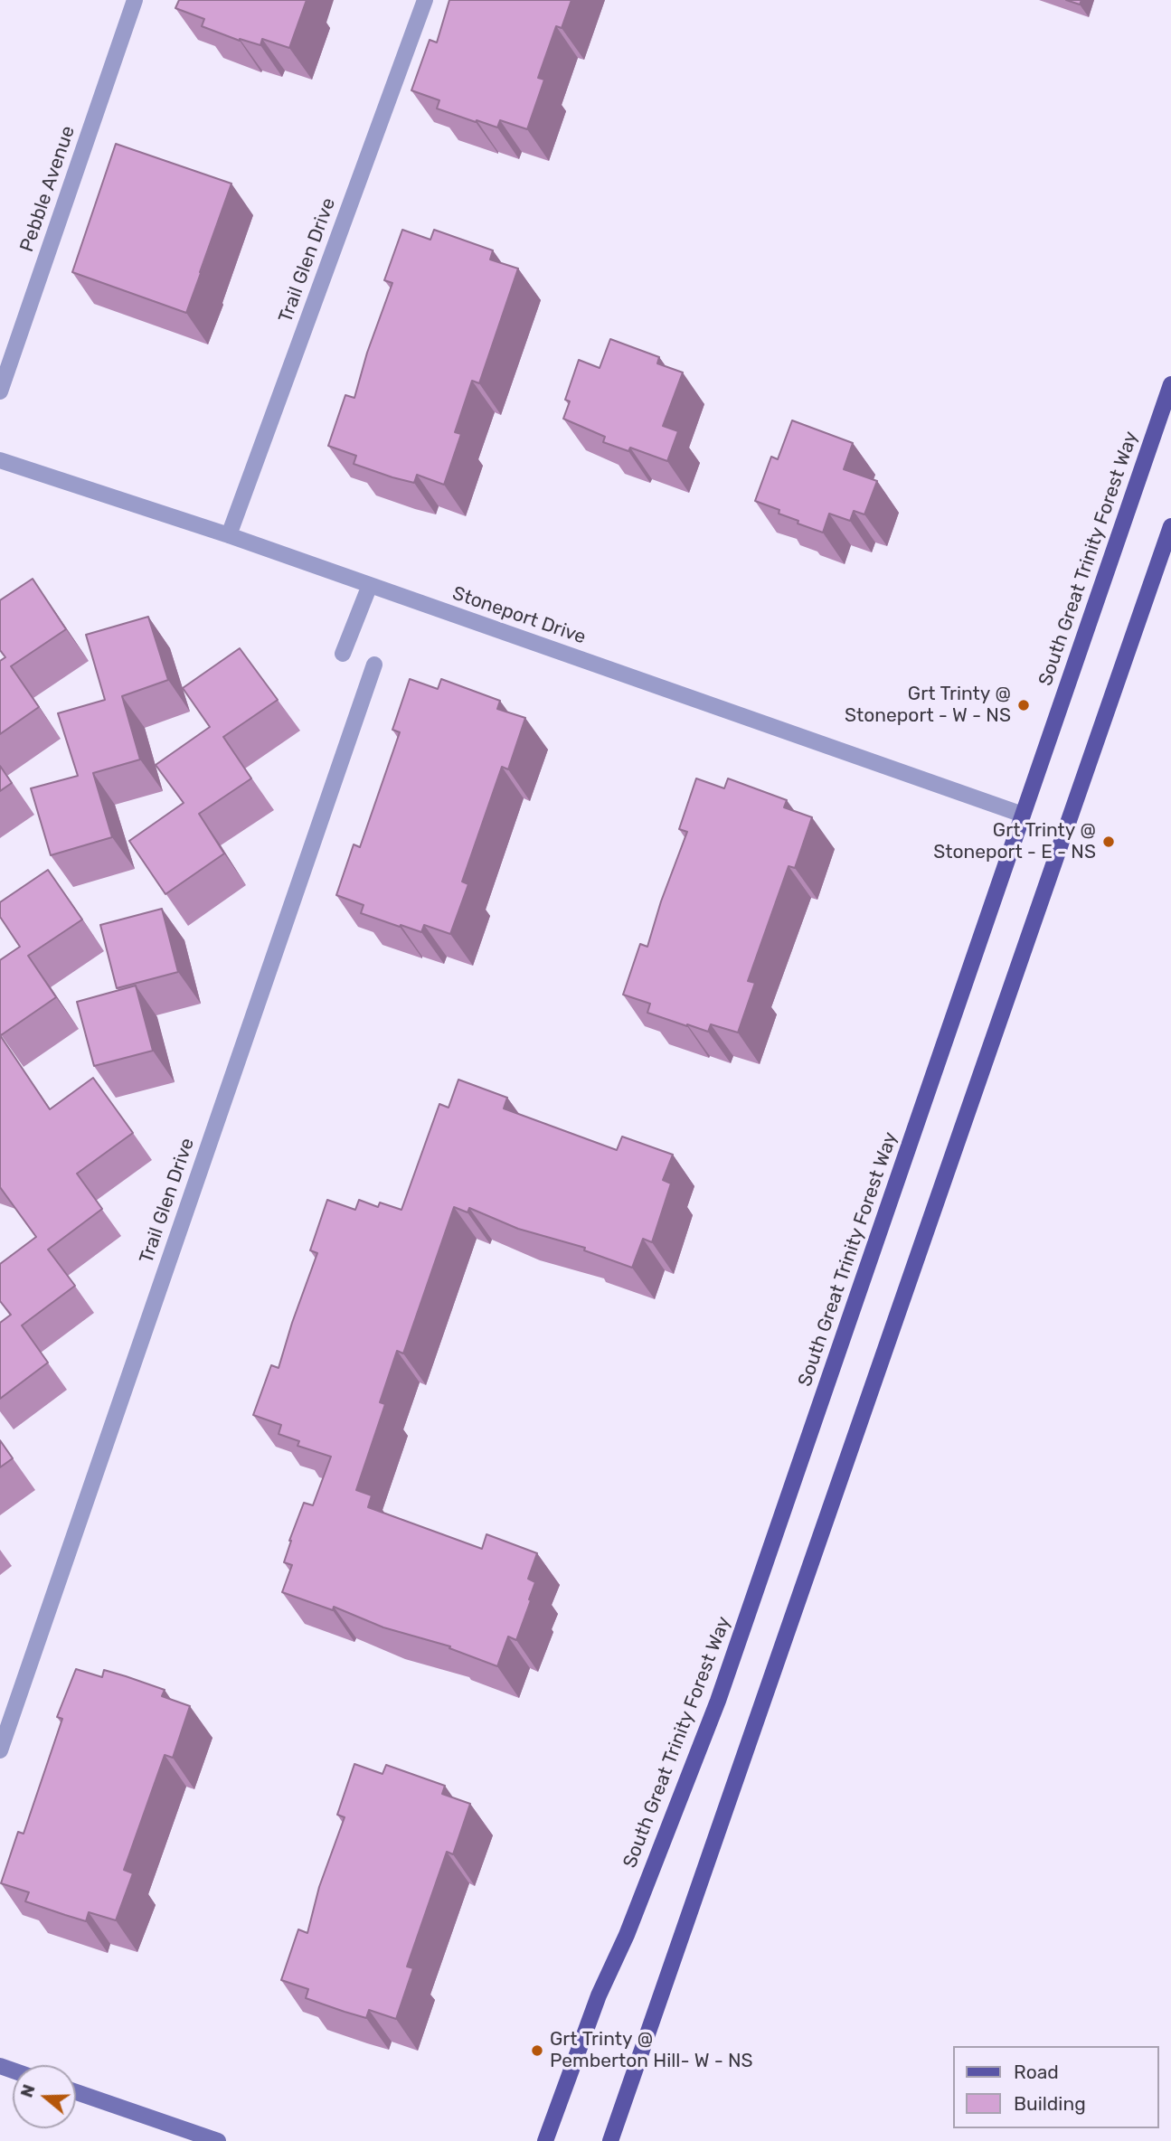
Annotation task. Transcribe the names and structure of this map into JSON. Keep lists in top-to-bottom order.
{
  "streets": {
    "main road": ["South Great Trinity Forest Way"],
    "street": ["Pebble Avenue", "Trail Glen Drive", "Stoneport Drive"]
  },
  "crossings": [
    ["Trail Glen Drive", "Stoneport Drive"],
    ["South Great Trinity Forest Way", "Stoneport Drive"]
  ],
  "places": ["Grt Trinty @ Stoneport - W - NS", "Grt Trinty @ Stoneport - E - NS", "Grt Trinty @ Pemberton Hill- W - NS"],
  "legend": ["Road", "Building"],
  "north": "left"
}
